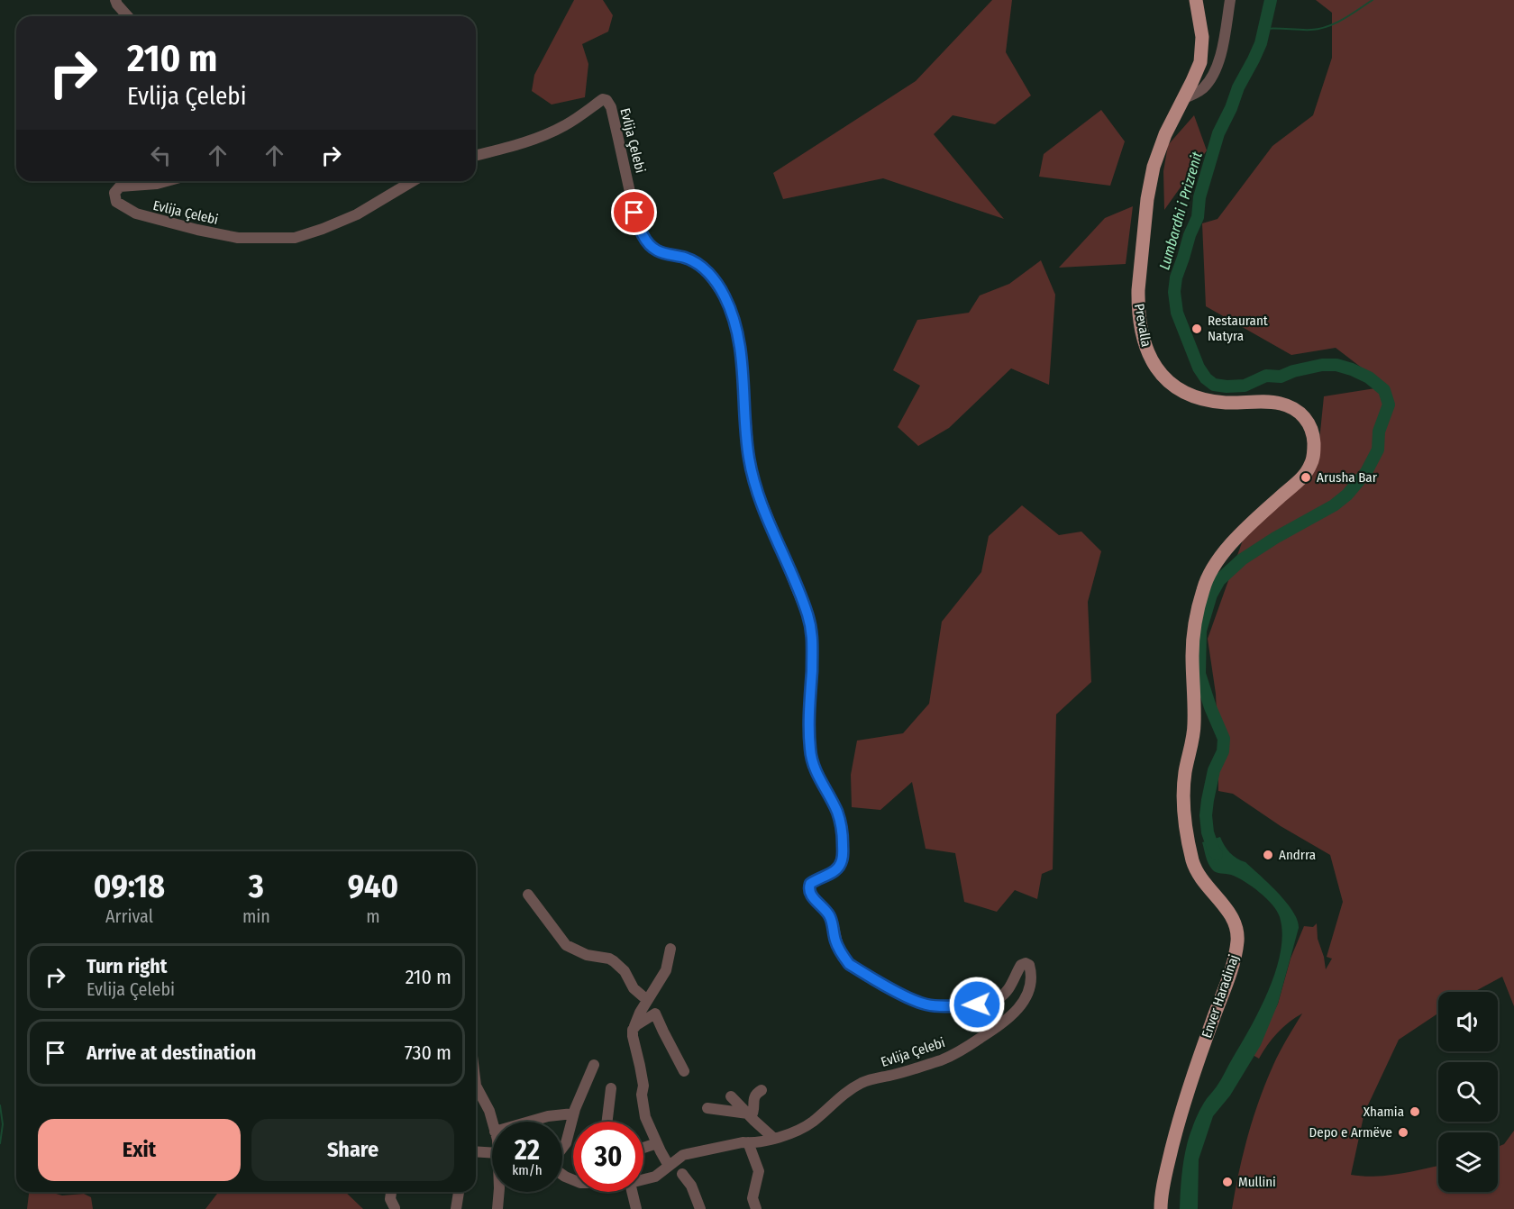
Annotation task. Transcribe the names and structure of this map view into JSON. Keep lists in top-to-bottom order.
{
  "streets": {
    "main road": ["Prevalla", "Enver Haradinaj"],
    "street": ["Evlija Çelebi"]
  },
  "crossings": [
    ["Prevalla", "Enver Haradinaj"]
  ],
  "water": ["Lumbardhi i Prizrenit"],
  "places": [
    "Restaurant Natyra",
    "Arusha Bar",
    "Andrra",
    "Xhamia",
    "Depo e Armëve",
    "Mullini"
  ],
  "page": {
    "turn": ["210 m", "Evlija Çelebi"],
    "eta": [
      "09:18",
      "Arrival",
      "3",
      "min",
      "940",
      "m"
    ],
    "list": [
      {
        "name": "Turn right",
        "note": "Evlija Çelebi",
        "value": "210 m"
      },
      {
        "name": "Arrive at destination",
        "value": "730 m"
      }
    ],
    "buttons": ["Exit", "Share"],
    "speed": "22 km/h",
    "limit": "30"
  }
}
